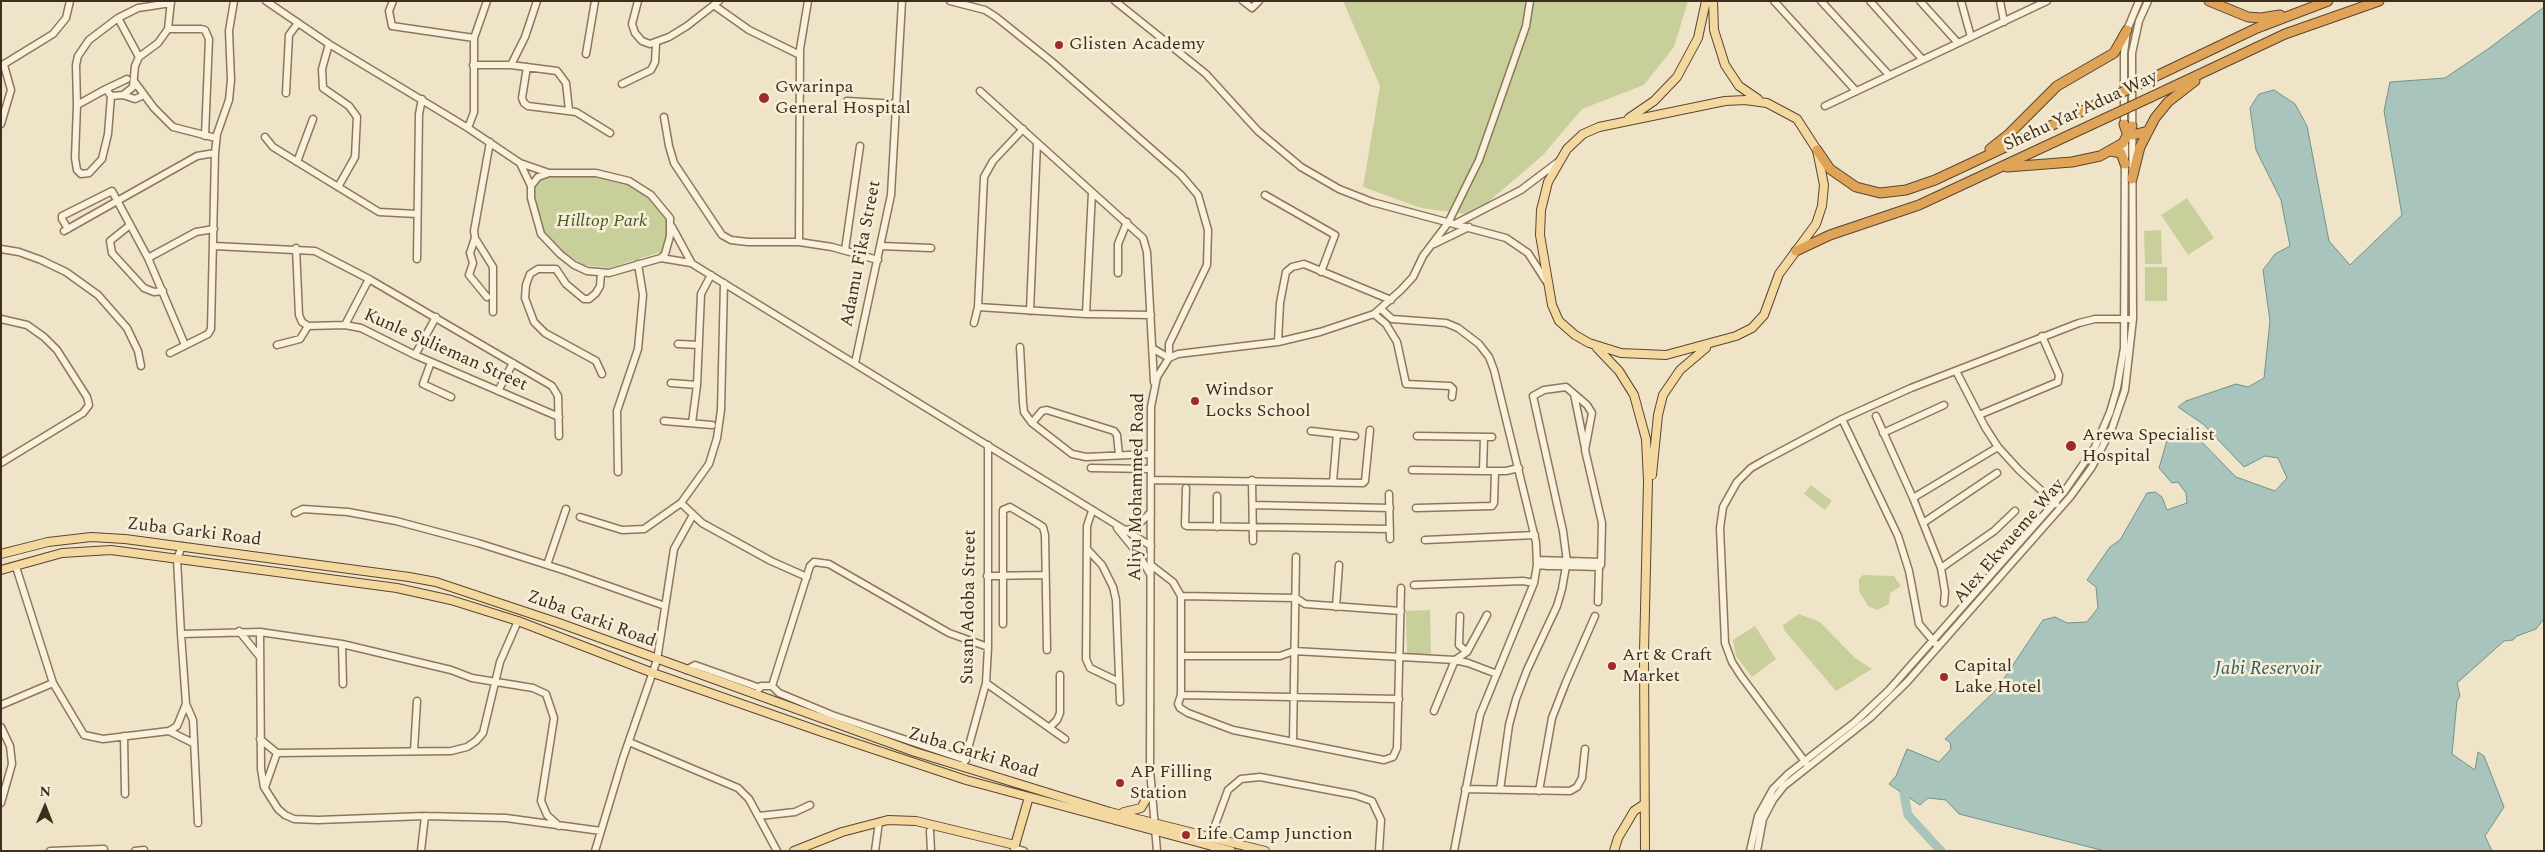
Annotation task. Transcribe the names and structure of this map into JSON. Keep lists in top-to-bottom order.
{
  "streets": {
    "highway": ["Shehu Yar'Adua Way"],
    "main road": ["Zuba Garki Road"],
    "street": [
      "Adamu Fika Street",
      "Kunle Sulieman Street",
      "Aliyu Mohammed Road",
      "Alex Ekwueme Way",
      "Susan Adoba Street"
    ]
  },
  "crossings": [
    ["Aliyu Mohammed Road", "Zuba Garki Road"],
    ["Zuba Garki Road", "Susan Adoba Street"]
  ],
  "water": ["Jabi Reservoir"],
  "parks": ["Hilltop Park"],
  "places": [
    "Glisten Academy",
    "Gwarinpa General Hospital",
    "Windsor Locks School",
    "Arewa Specialist Hospital",
    "Art & Craft Market",
    "Capital Lake Hotel",
    "AP Filling Station",
    "Life Camp Junction"
  ],
  "north": "top"
}
